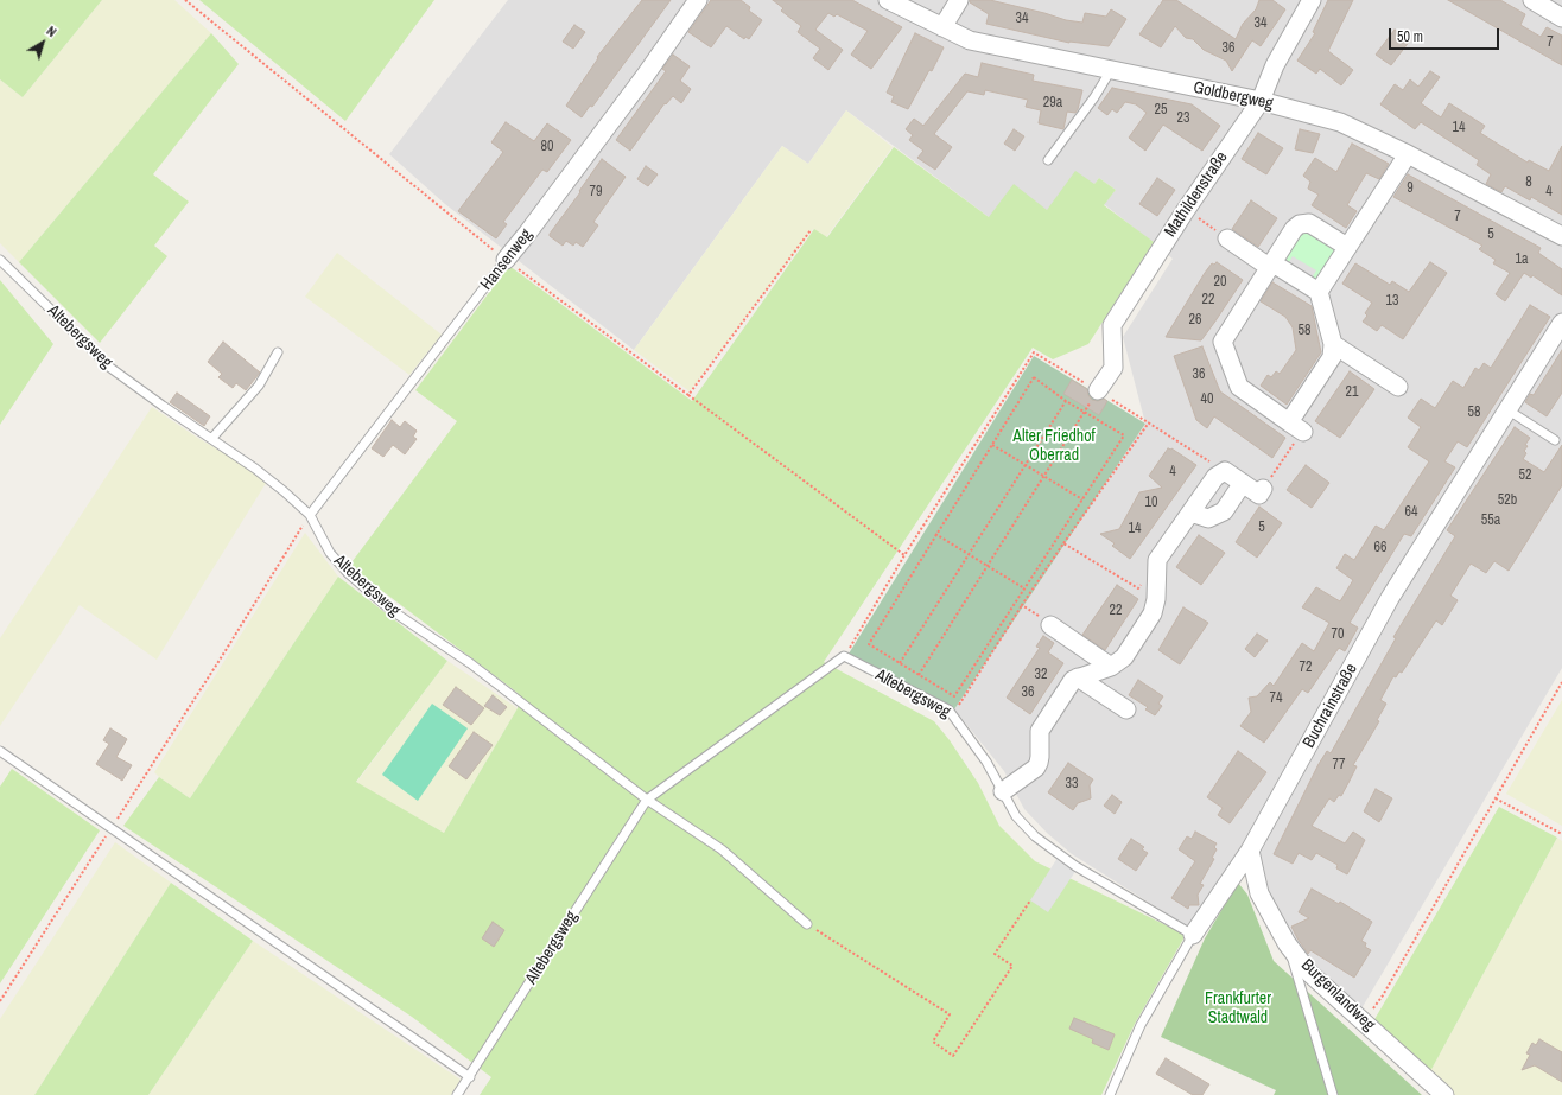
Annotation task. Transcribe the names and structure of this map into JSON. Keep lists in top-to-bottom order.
{
  "streets": {
    "street": [
      "Goldbergweg",
      "Mathildenstraße",
      "Hansenweg",
      "Buchrainstraße",
      "Burgenlandweg"
    ],
    "lane": ["Altebergsweg"]
  },
  "crossings": [
    ["Goldbergweg", "Mathildenstraße"],
    ["Hansenweg", "Altebergsweg"],
    ["Altebergsweg", "Buchrainstraße"],
    ["Buchrainstraße", "Burgenlandweg"]
  ],
  "parks": ["Alter Friedhof Oberrad", "Frankfurter Stadtwald"],
  "house_numbers": [
    "34",
    "34",
    "7",
    "36",
    "29a",
    "25",
    "23",
    "14",
    "80",
    "8",
    "9",
    "79",
    "4",
    "7",
    "5",
    "1a",
    "20",
    "22",
    "13",
    "26",
    "58",
    "36",
    "21",
    "40",
    "58",
    "4",
    "52",
    "52b",
    "10",
    "64",
    "55a",
    "5",
    "14",
    "66",
    "22",
    "70",
    "72",
    "32",
    "36",
    "74",
    "77",
    "33"
  ],
  "scale_bar": "50 m",
  "north": "top right"
}
